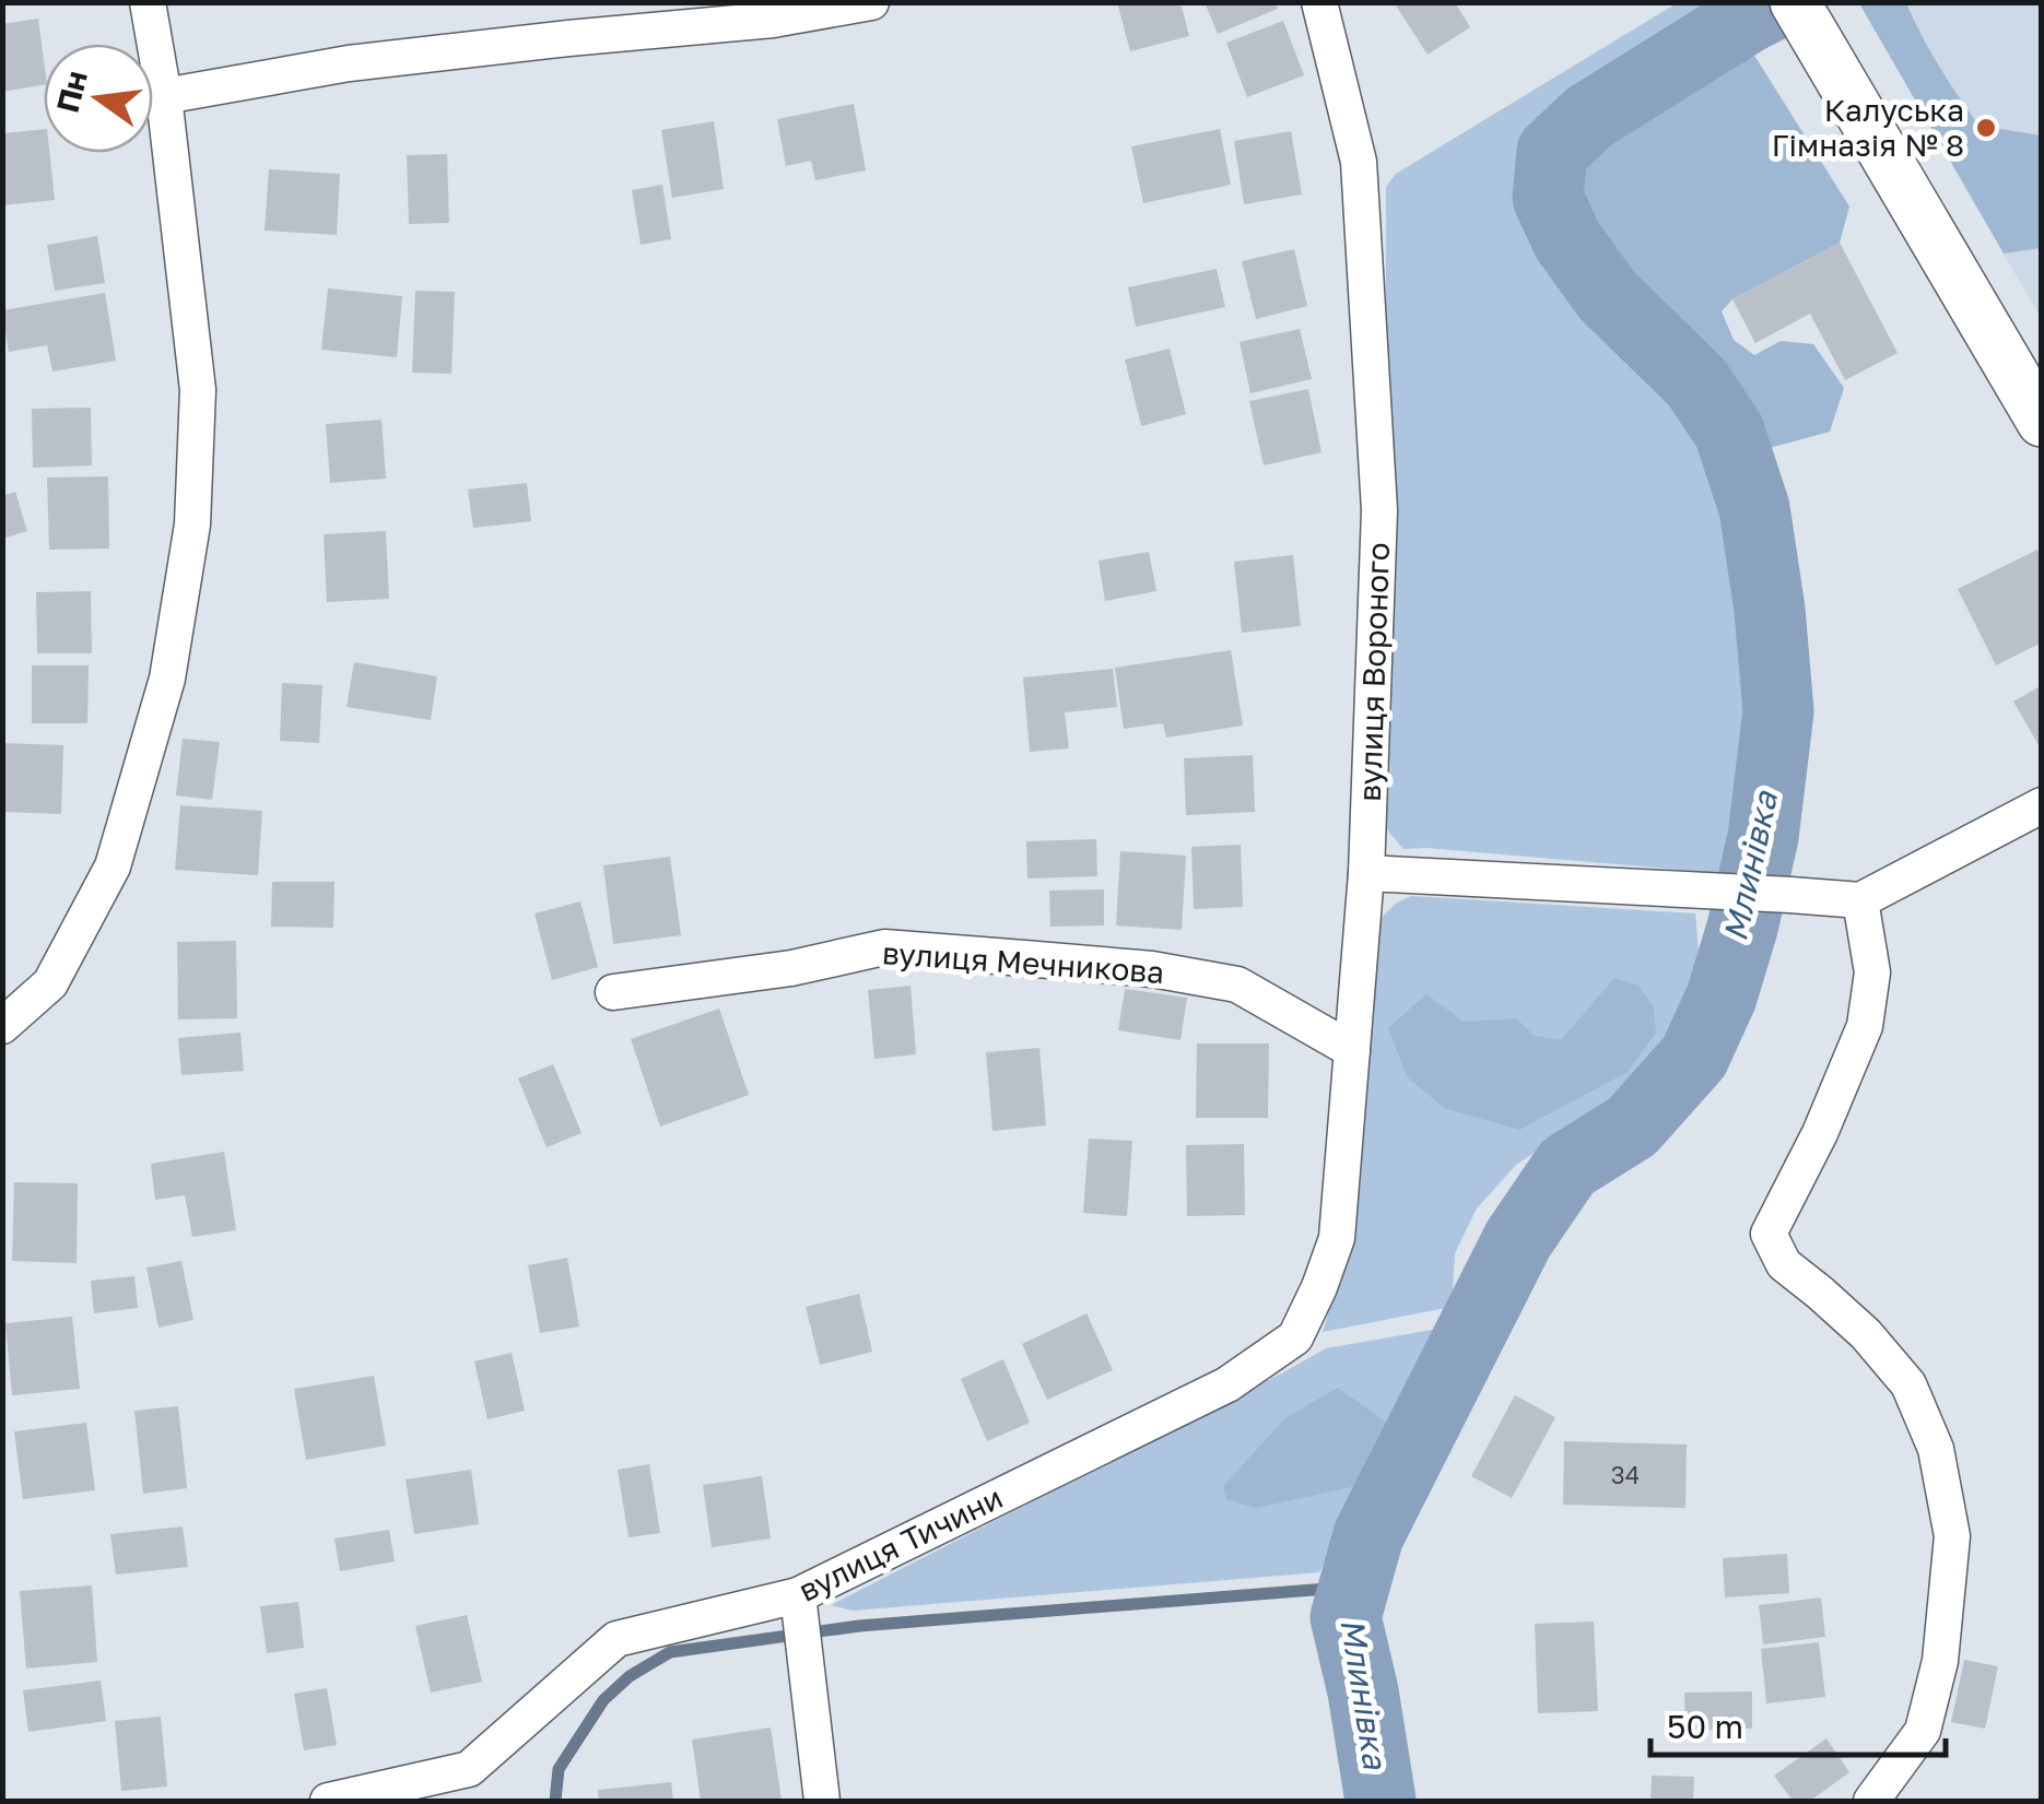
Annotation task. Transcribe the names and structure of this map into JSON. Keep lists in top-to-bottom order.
{
  "streets": {
    "street": ["вулиця Вороного", "вулиця Мечникова", "вулиця Тичини"]
  },
  "crossings": [
    ["вулиця Вороного", "вулиця Мечникова"],
    ["вулиця Вороного", "вулиця Тичини"]
  ],
  "water": ["Млинівка"],
  "places": ["Калуська Гімназія № 8"],
  "house_numbers": ["34"],
  "scale_bar": "50 m",
  "north": "left"
}
